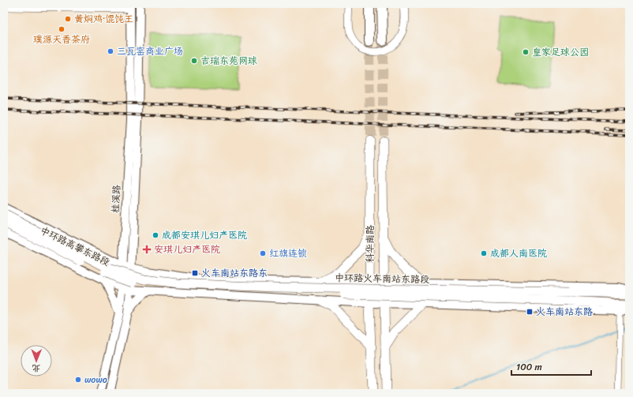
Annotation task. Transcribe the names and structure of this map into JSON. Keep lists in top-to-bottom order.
{
  "streets": {
    "main road": [
      "桂溪路",
      "科华南路",
      "中环路高攀东路段",
      "中环路火车南站东路段"
    ]
  },
  "crossings": [
    ["中环路高攀东路段", "中环路火车南站东路段"]
  ],
  "places": {
    "other": [
      "黄焖鸡·馄饨王",
      "璞源天香茶府",
      "三瓦窑商业广场",
      "皇家足球公园",
      "吉瑞东苑网球",
      "成都安琪儿妇产医院",
      "红旗连锁",
      "成都人南医院",
      "wowo"
    ],
    "health": ["安琪儿妇产医院"],
    "transit": ["火车南站东路东", "火车南站东路"]
  },
  "scale_bar": "100 m",
  "north": "bottom"
}
